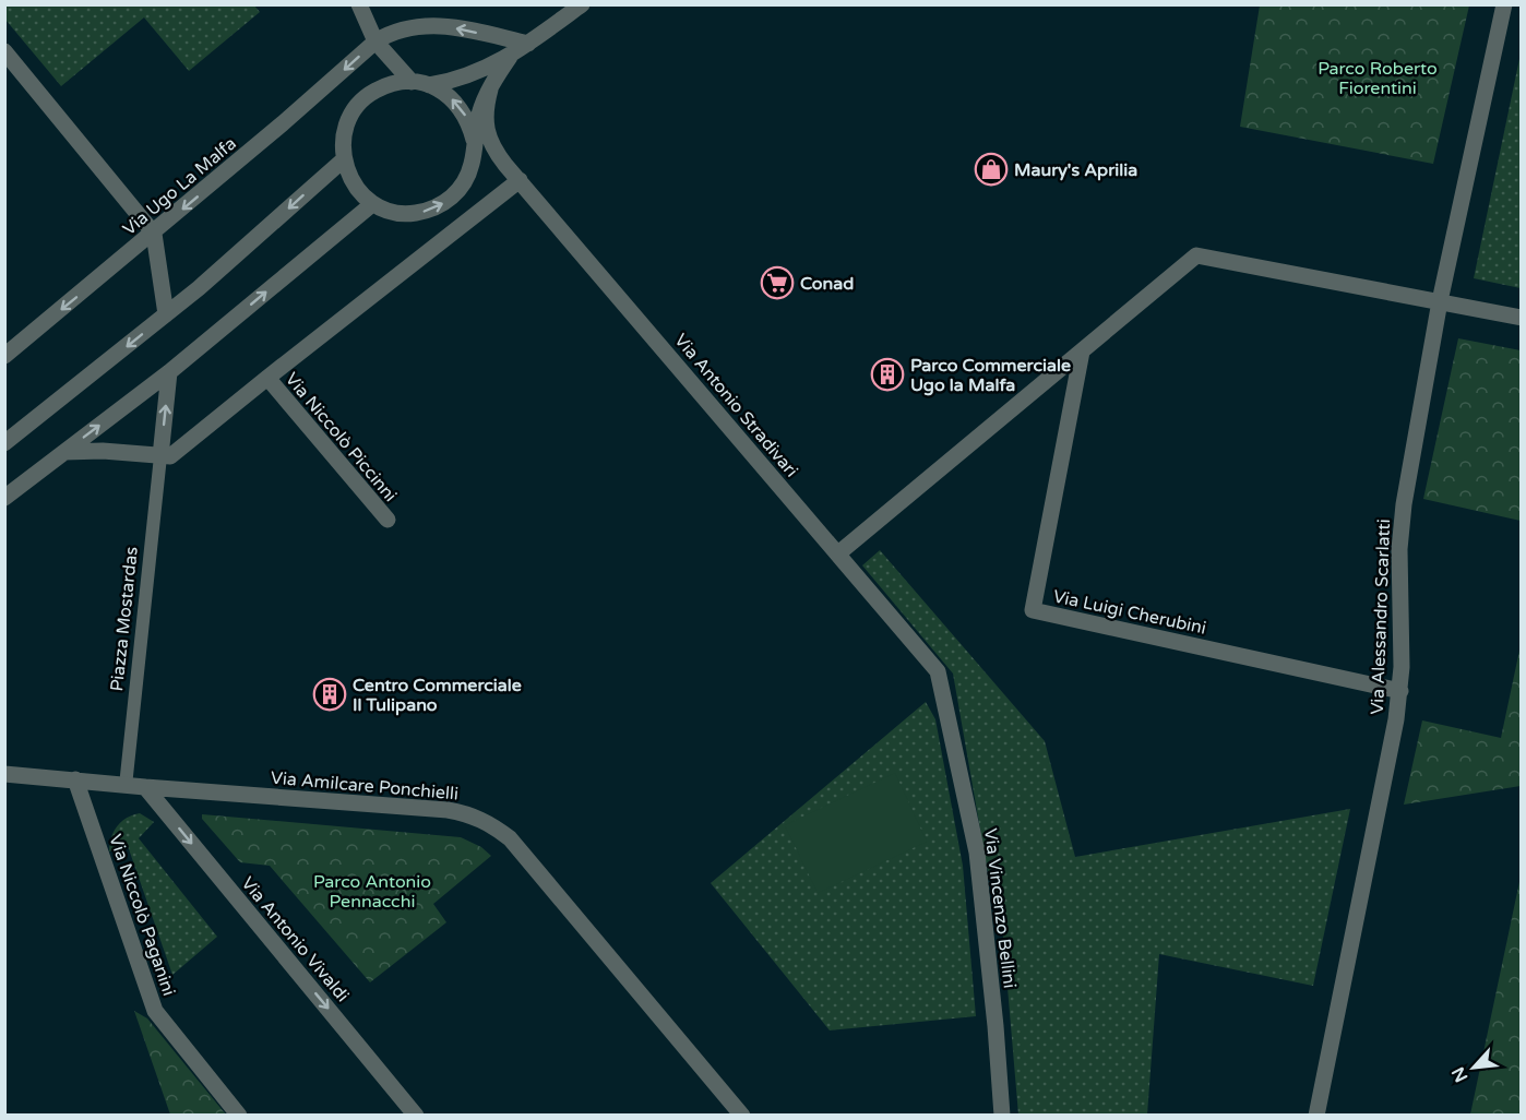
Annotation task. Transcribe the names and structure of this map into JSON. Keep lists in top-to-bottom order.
{
  "streets": {
    "street": [
      "Via Ugo La Malfa",
      "Via Antonio Stradivari",
      "Via Niccolò Piccinni",
      "Via Luigi Cherubini",
      "Via Alessandro Scarlatti",
      "Piazza Mostardas",
      "Via Amilcare Ponchielli",
      "Via Vincenzo Bellini",
      "Via Niccolò Paganini",
      "Via Antonio Vivaldi"
    ]
  },
  "crossings": [
    ["Via Antonio Stradivari", "Via Vincenzo Bellini"],
    ["Via Luigi Cherubini", "Via Alessandro Scarlatti"],
    ["Piazza Mostardas", "Via Amilcare Ponchielli"],
    ["Via Amilcare Ponchielli", "Via Niccolò Paganini"],
    ["Via Amilcare Ponchielli", "Via Antonio Vivaldi"]
  ],
  "one_way": ["Via Antonio Vivaldi"],
  "parks": ["Parco Roberto Fiorentini", "Parco Antonio Pennacchi"],
  "places": {
    "shop": ["Maury's Aprilia"],
    "supermarket": ["Conad"],
    "building": ["Parco Commerciale Ugo la Malfa", "Centro Commerciale Il Tulipano"]
  },
  "north": "bottom left"
}
